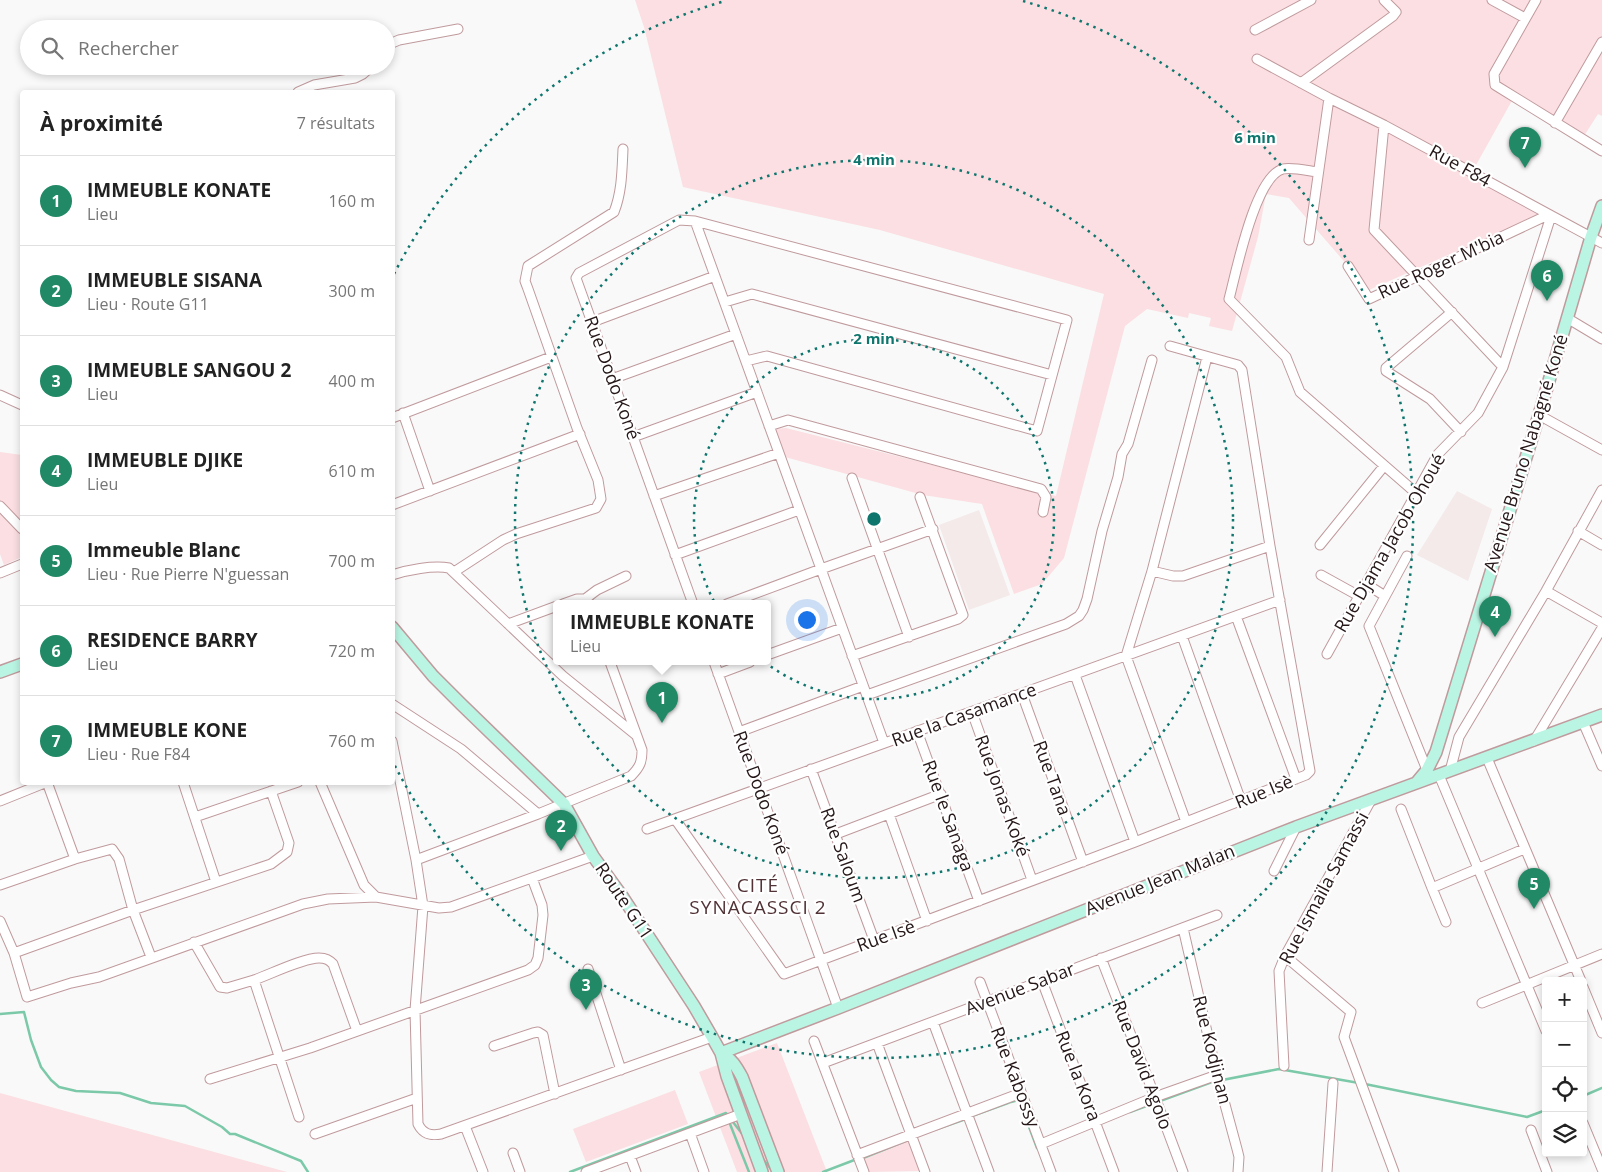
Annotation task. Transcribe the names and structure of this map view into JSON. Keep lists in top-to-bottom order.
{
  "streets": {
    "main road": ["Avenue Bruno Nabagné Koné", "Avenue Jean Malan", "Route G11"],
    "street": [
      "Rue F84",
      "Rue Roger M'bia",
      "Rue Dodo Koné",
      "Rue Djama Jacob Ohoué",
      "Rue la Casamance",
      "Rue Tana",
      "Rue Isè",
      "Rue Jonas Koké",
      "Rue le Sanaga",
      "Rue Saloum",
      "Rue Ismaïla Samassi",
      "Avenue Sabar",
      "Rue Kodjinan",
      "Rue David Agolo",
      "Rue la Kora",
      "Rue Kabossy"
    ]
  },
  "crossings": [
    ["Rue F84", "Rue Roger M'bia"],
    ["Rue F84", "Avenue Bruno Nabagné Koné"],
    ["Rue F84", "Rue Djama Jacob Ohoué"],
    ["Rue Roger M'bia", "Rue Djama Jacob Ohoué"],
    ["Rue Dodo Koné", "Rue la Casamance"],
    ["Rue Dodo Koné", "Rue Isè"],
    ["Rue Dodo Koné", "Avenue Jean Malan"],
    ["Avenue Bruno Nabagné Koné", "Avenue Jean Malan"],
    ["Rue la Casamance", "Rue Tana"],
    ["Rue la Casamance", "Rue Isè"],
    ["Rue la Casamance", "Rue Jonas Koké"],
    ["Rue la Casamance", "Rue le Sanaga"],
    ["Rue la Casamance", "Rue Saloum"],
    ["Rue Tana", "Rue Isè"],
    ["Rue Isè", "Rue Jonas Koké"],
    ["Rue Isè", "Rue le Sanaga"],
    ["Rue Isè", "Rue Saloum"],
    ["Avenue Jean Malan", "Rue Ismaïla Samassi"],
    ["Avenue Jean Malan", "Route G11"],
    ["Avenue Sabar", "Rue Kodjinan"],
    ["Avenue Sabar", "Rue David Agolo"],
    ["Avenue Sabar", "Rue la Kora"],
    ["Avenue Sabar", "Rue Kabossy"]
  ],
  "districts": ["CITÉ SYNACASSCI 2"],
  "page": {
    "search": "Rechercher",
    "heading": ["À proximité", "7 résultats"],
    "pins": [
      "7",
      "6",
      "4",
      "1",
      "2",
      "5",
      "3"
    ],
    "list": [
      {
        "mark": "1",
        "name": "IMMEUBLE KONATE",
        "note": "Lieu",
        "value": "160 m"
      },
      {
        "mark": "2",
        "name": "IMMEUBLE SISANA",
        "note": "Lieu · Route G11",
        "value": "300 m"
      },
      {
        "mark": "3",
        "name": "IMMEUBLE SANGOU 2",
        "note": "Lieu",
        "value": "400 m"
      },
      {
        "mark": "4",
        "name": "IMMEUBLE DJIKE",
        "note": "Lieu",
        "value": "610 m"
      },
      {
        "mark": "5",
        "name": "Immeuble Blanc",
        "note": "Lieu · Rue Pierre N'guessan",
        "value": "700 m"
      },
      {
        "mark": "6",
        "name": "RESIDENCE BARRY",
        "note": "Lieu",
        "value": "720 m"
      },
      {
        "mark": "7",
        "name": "IMMEUBLE KONE",
        "note": "Lieu · Rue F84",
        "value": "760 m"
      }
    ],
    "popup": ["IMMEUBLE KONATE", "Lieu"],
    "map_buttons": ["+", "−"]
  },
  "rings": ["6 min", "4 min", "2 min"]
}
